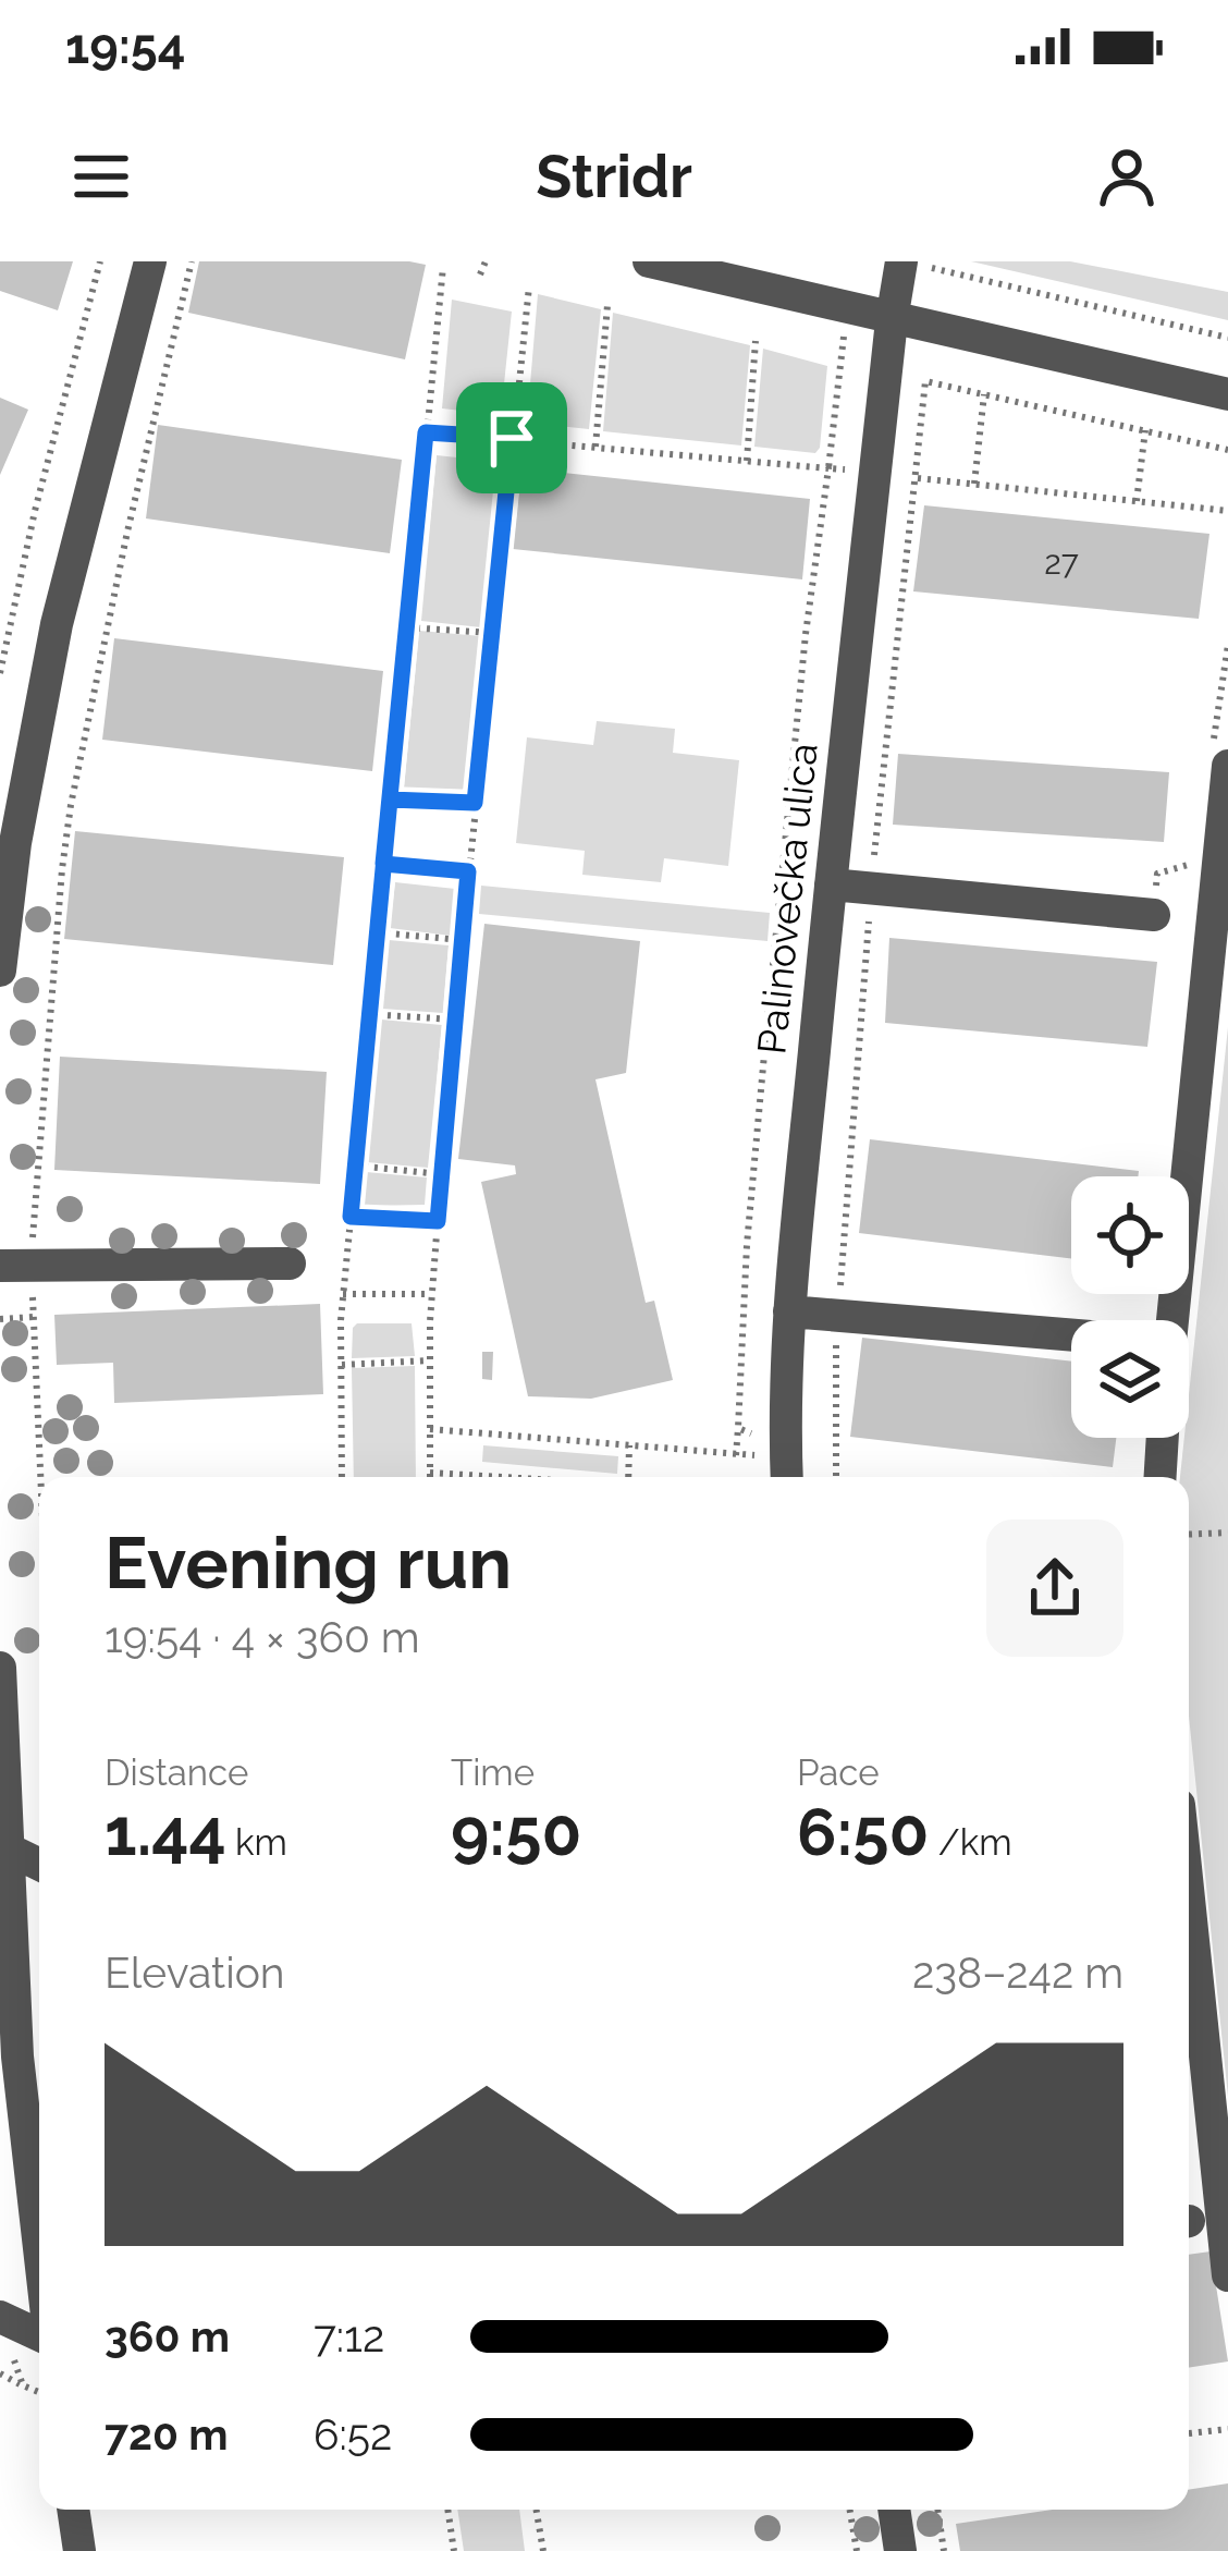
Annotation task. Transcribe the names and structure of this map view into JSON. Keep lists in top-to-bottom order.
{
  "streets": {
    "street": ["Palinovečka ulica"]
  },
  "house_numbers": ["27"],
  "page": {
    "status": "19:54",
    "header": "Stridr",
    "heading": ["Evening run", "19:54 · 4 × 360 m"],
    "stats": [
      ["Distance", "1.44 km"],
      ["Time", "9:50"],
      ["Pace", "6:50 /km"]
    ],
    "chart": ["Elevation", "238–242 m"],
    "list": [
      {
        "name": "360 m",
        "note": "7:12"
      },
      {
        "name": "720 m",
        "note": "6:52"
      }
    ]
  }
}
